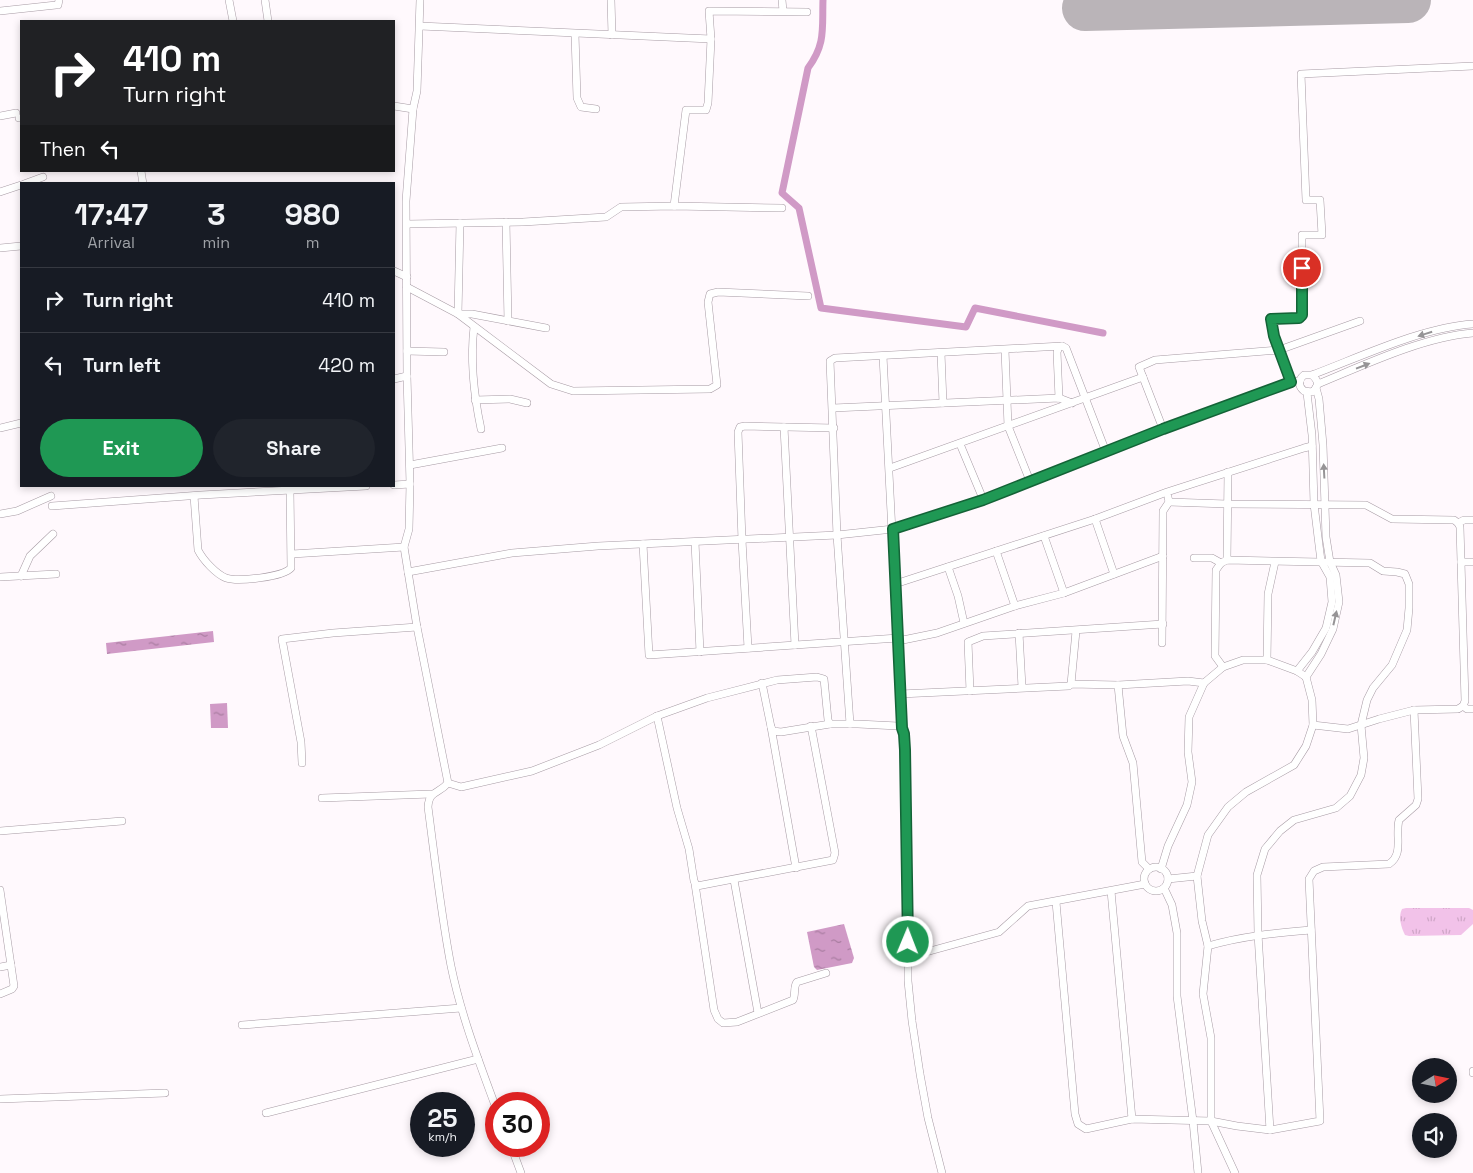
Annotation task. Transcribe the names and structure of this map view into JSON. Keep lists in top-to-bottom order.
{
  "north": "right",
  "page": {
    "turn": ["410 m", "Turn right"],
    "then": "Then",
    "eta": [
      "17:47",
      "Arrival",
      "3",
      "min",
      "980",
      "m"
    ],
    "list": [
      {
        "name": "Turn right",
        "value": "410 m"
      },
      {
        "name": "Turn left",
        "value": "420 m"
      }
    ],
    "buttons": ["Exit", "Share"],
    "speed": "25 km/h",
    "limit": "30"
  }
}
